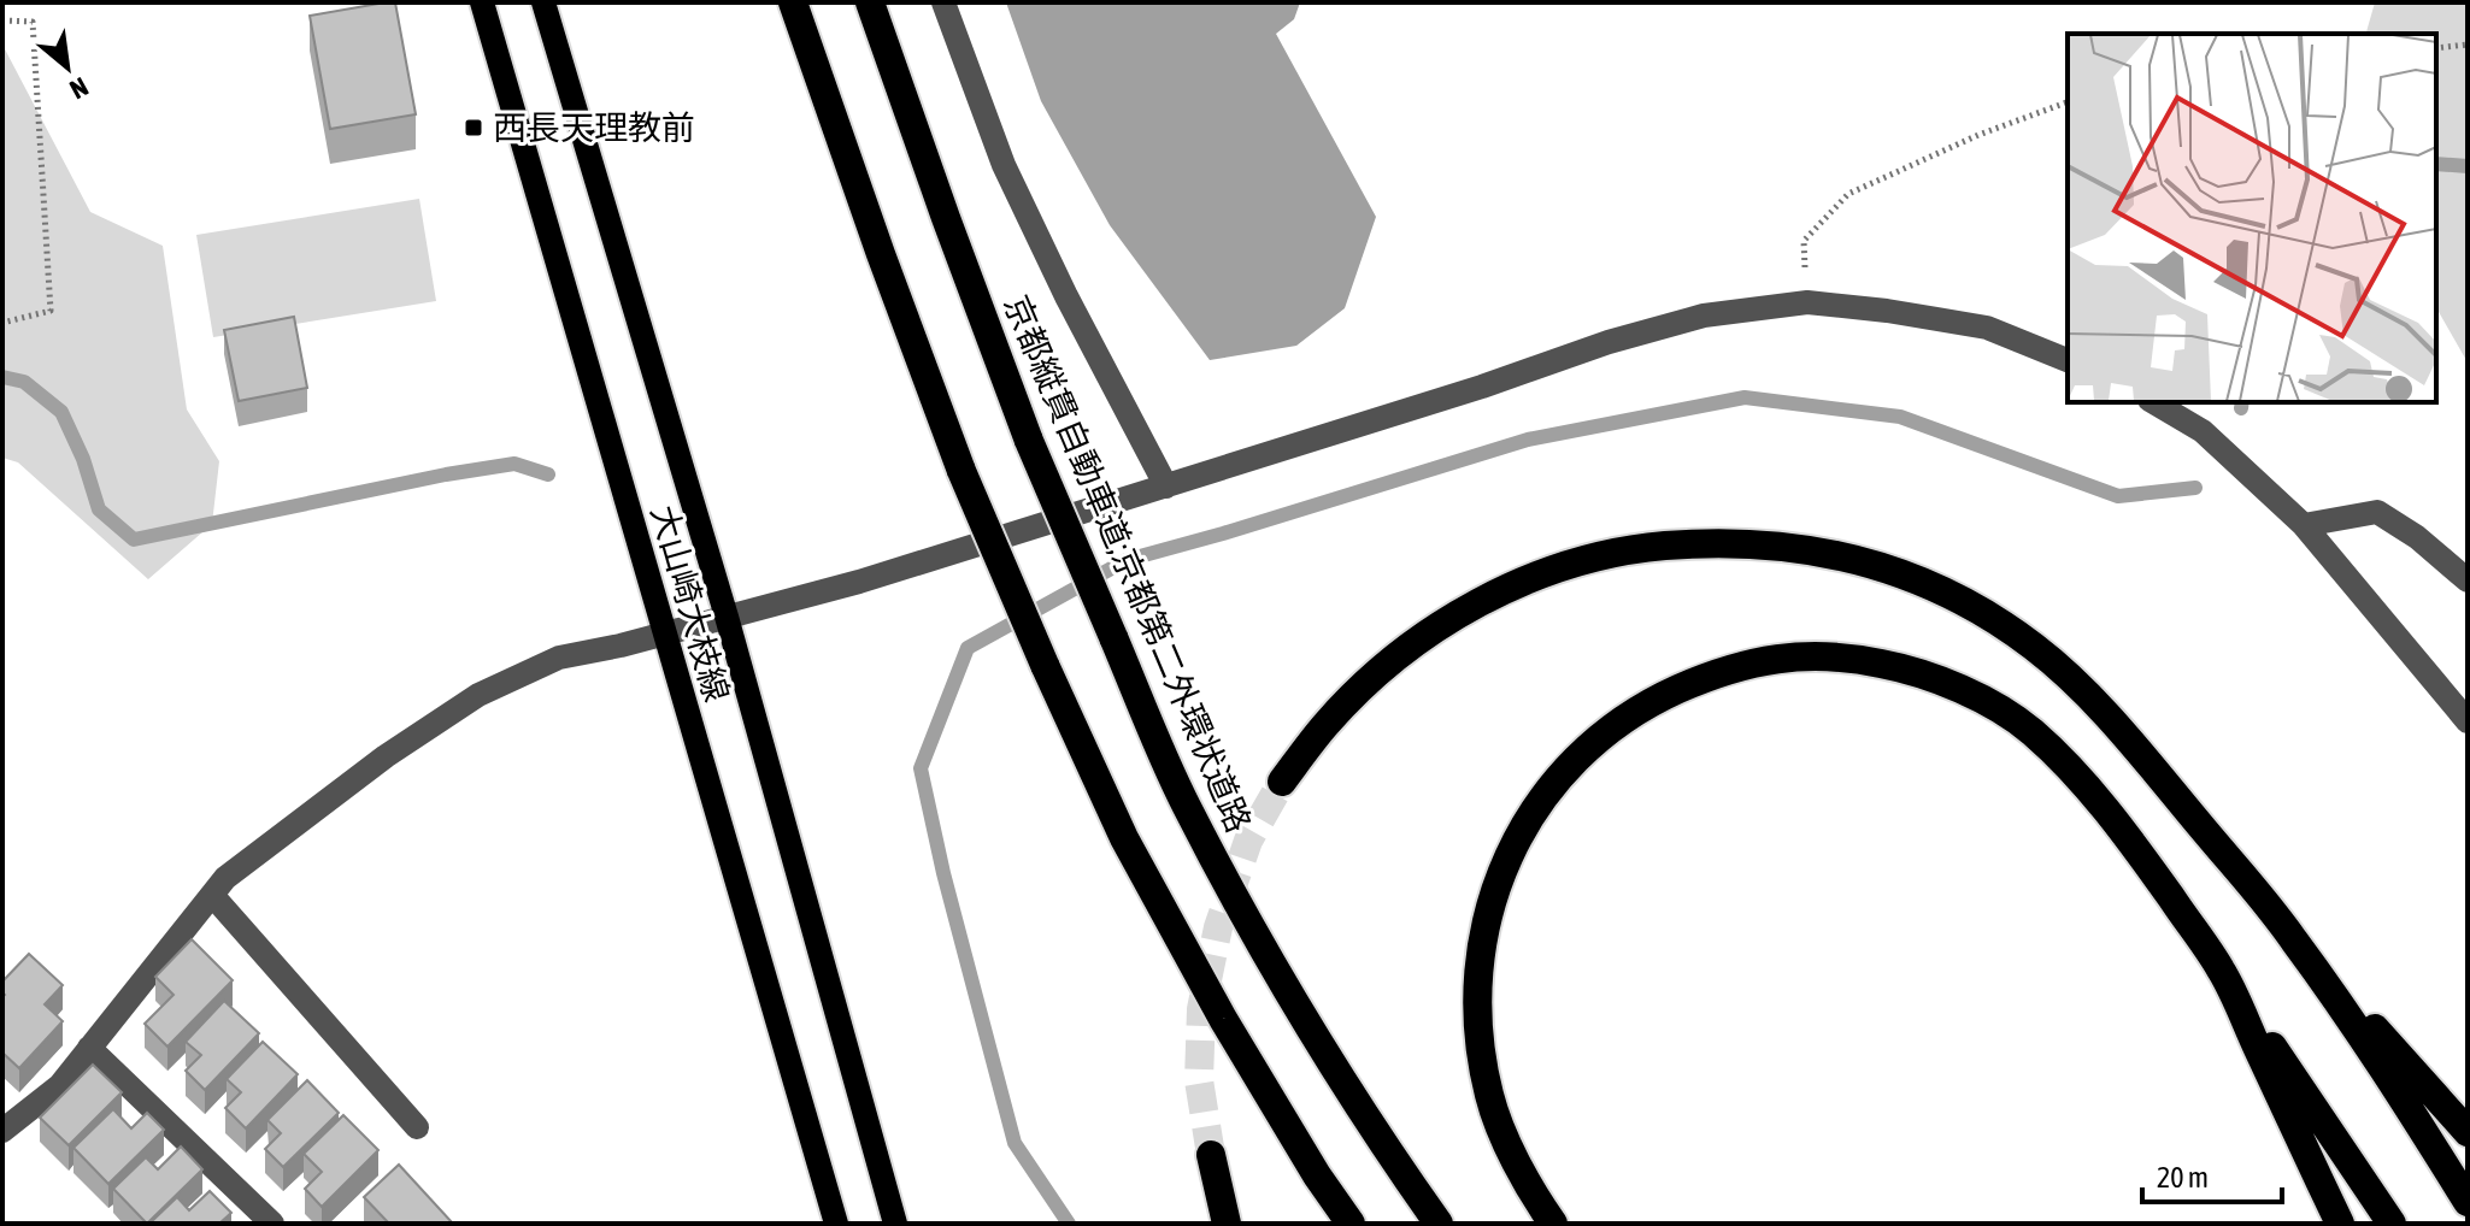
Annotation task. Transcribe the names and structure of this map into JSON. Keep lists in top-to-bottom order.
{
  "streets": {
    "highway": ["京都縦貫自動車道;京都第二外環状道路"],
    "main road": ["大山崎大枝線"]
  },
  "places": {
    "transit": ["西長天理教前"]
  },
  "scale_bar": "20 m",
  "north": "bottom right"
}
